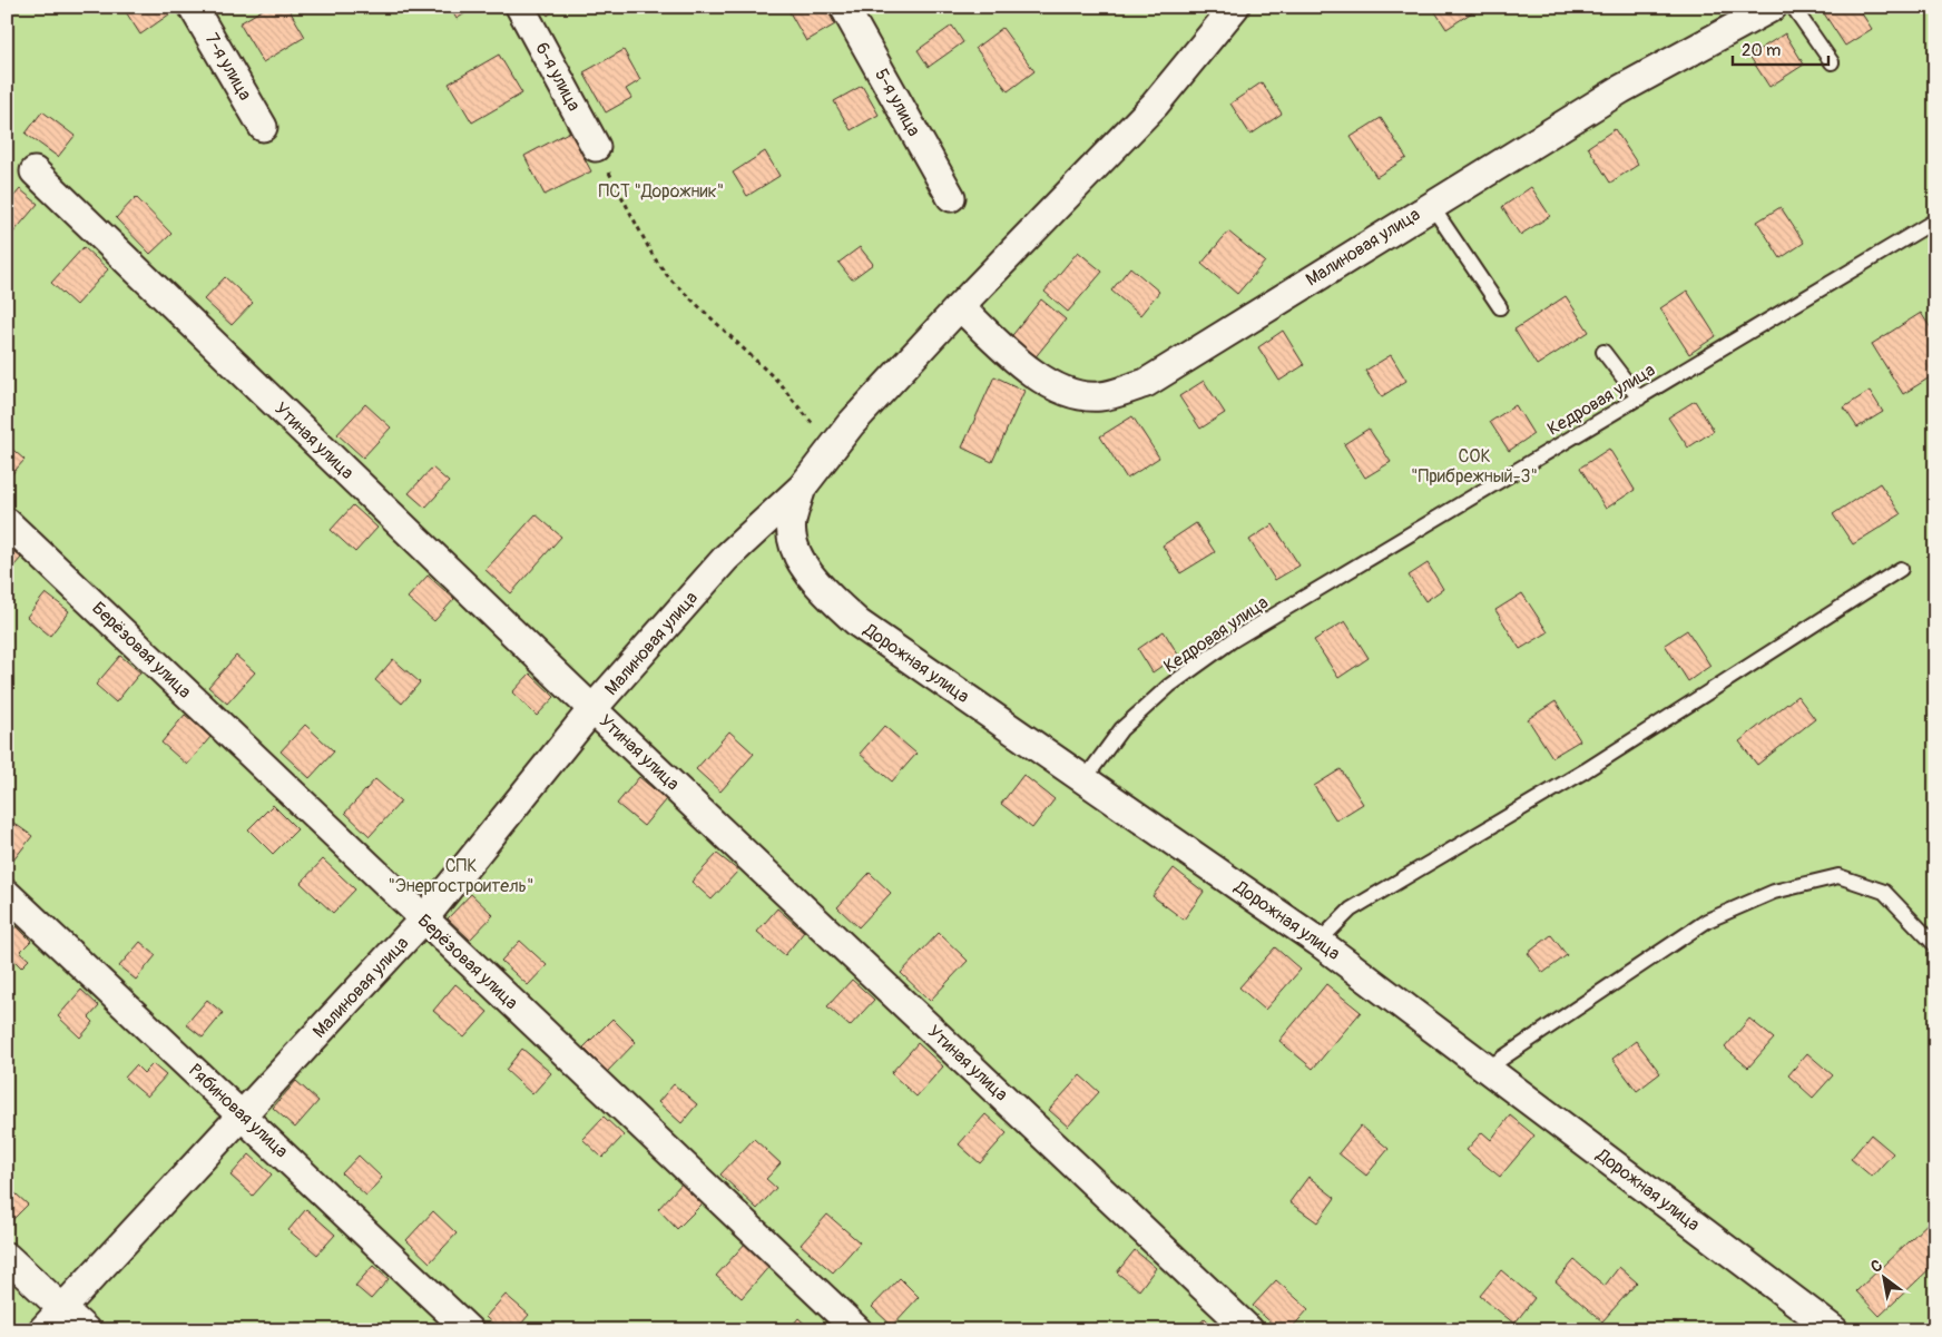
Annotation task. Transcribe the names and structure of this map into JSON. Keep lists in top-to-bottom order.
{
  "streets": {
    "street": [
      "7-я улица",
      "6-я улица",
      "5-я улица",
      "Малиновая улица",
      "Утиная улица",
      "Берёзовая улица",
      "Дорожная улица",
      "Рябиновая улица"
    ],
    "lane": ["Кедровая улица"]
  },
  "crossings": [
    ["Малиновая улица", "Утиная улица"],
    ["Малиновая улица", "Берёзовая улица"],
    ["Малиновая улица", "Дорожная улица"],
    ["Малиновая улица", "Рябиновая улица"],
    ["Кедровая улица", "Дорожная улица"]
  ],
  "parks": ["ПСТ \"Дорожник\"", "СОК \"Прибрежный-3\"", "СПК \"Энергостроитель\""],
  "scale_bar": "20 m",
  "north": "top left"
}
